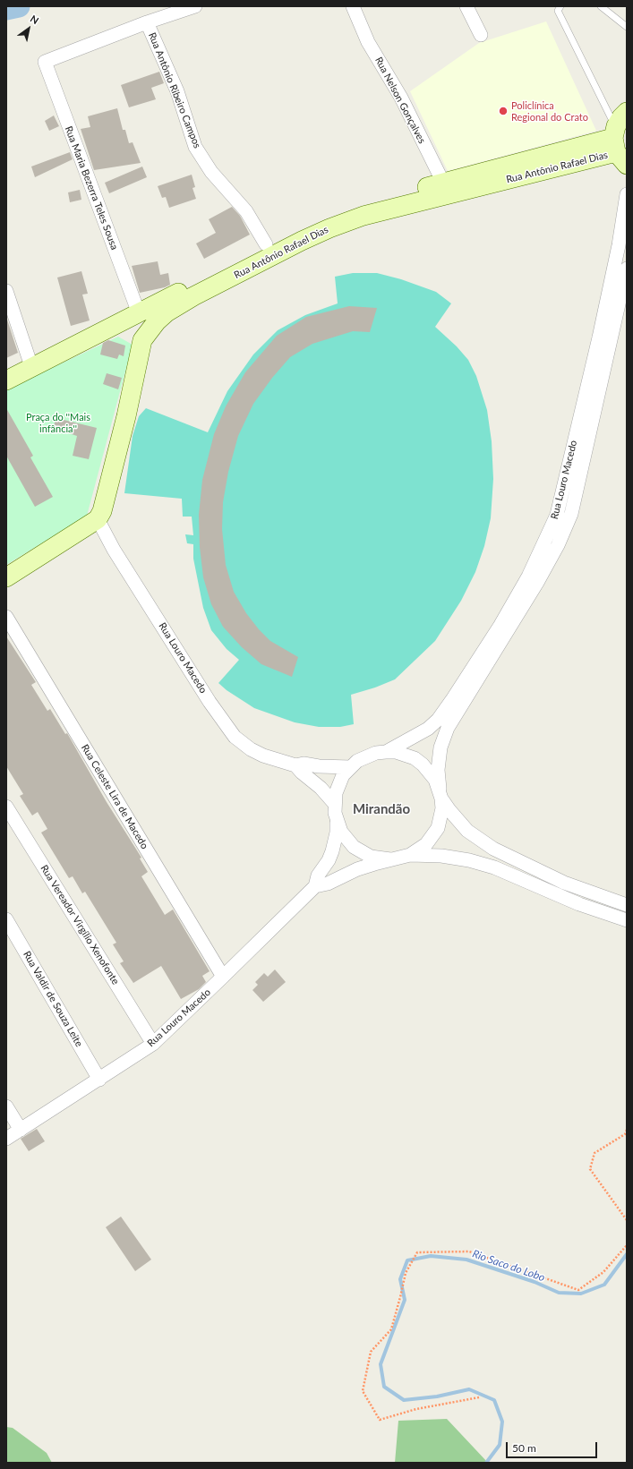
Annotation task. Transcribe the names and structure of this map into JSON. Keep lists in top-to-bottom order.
{
  "streets": {
    "street": [
      "Rua Antônio Ribeiro Campos",
      "Rua Nelson Gonçalves",
      "Rua Antônio Rafael Dias",
      "Rua Maria Bezerra Teles Sousa",
      "Rua Louro Macedo",
      "Rua Celeste Lira de Macedo",
      "Rua Vereador Virgílio Xenofonte",
      "Rua Valdir de Souza Leite"
    ]
  },
  "crossings": [
    ["Rua Antônio Ribeiro Campos", "Rua Antônio Rafael Dias"],
    ["Rua Antônio Ribeiro Campos", "Rua Maria Bezerra Teles Sousa"],
    ["Rua Nelson Gonçalves", "Rua Antônio Rafael Dias"],
    ["Rua Antônio Rafael Dias", "Rua Maria Bezerra Teles Sousa"],
    ["Rua Antônio Rafael Dias", "Rua Louro Macedo"],
    ["Rua Louro Macedo", "Rua Celeste Lira de Macedo"],
    ["Rua Louro Macedo", "Rua Vereador Virgílio Xenofonte"],
    ["Rua Louro Macedo", "Rua Valdir de Souza Leite"]
  ],
  "districts": ["Mirandão"],
  "water": ["Rio Saco do Lobo"],
  "parks": ["Praça do ''Mais infância''"],
  "places": ["Policlínica Regional do Crato"],
  "scale_bar": "50 m",
  "north": "top right"
}
